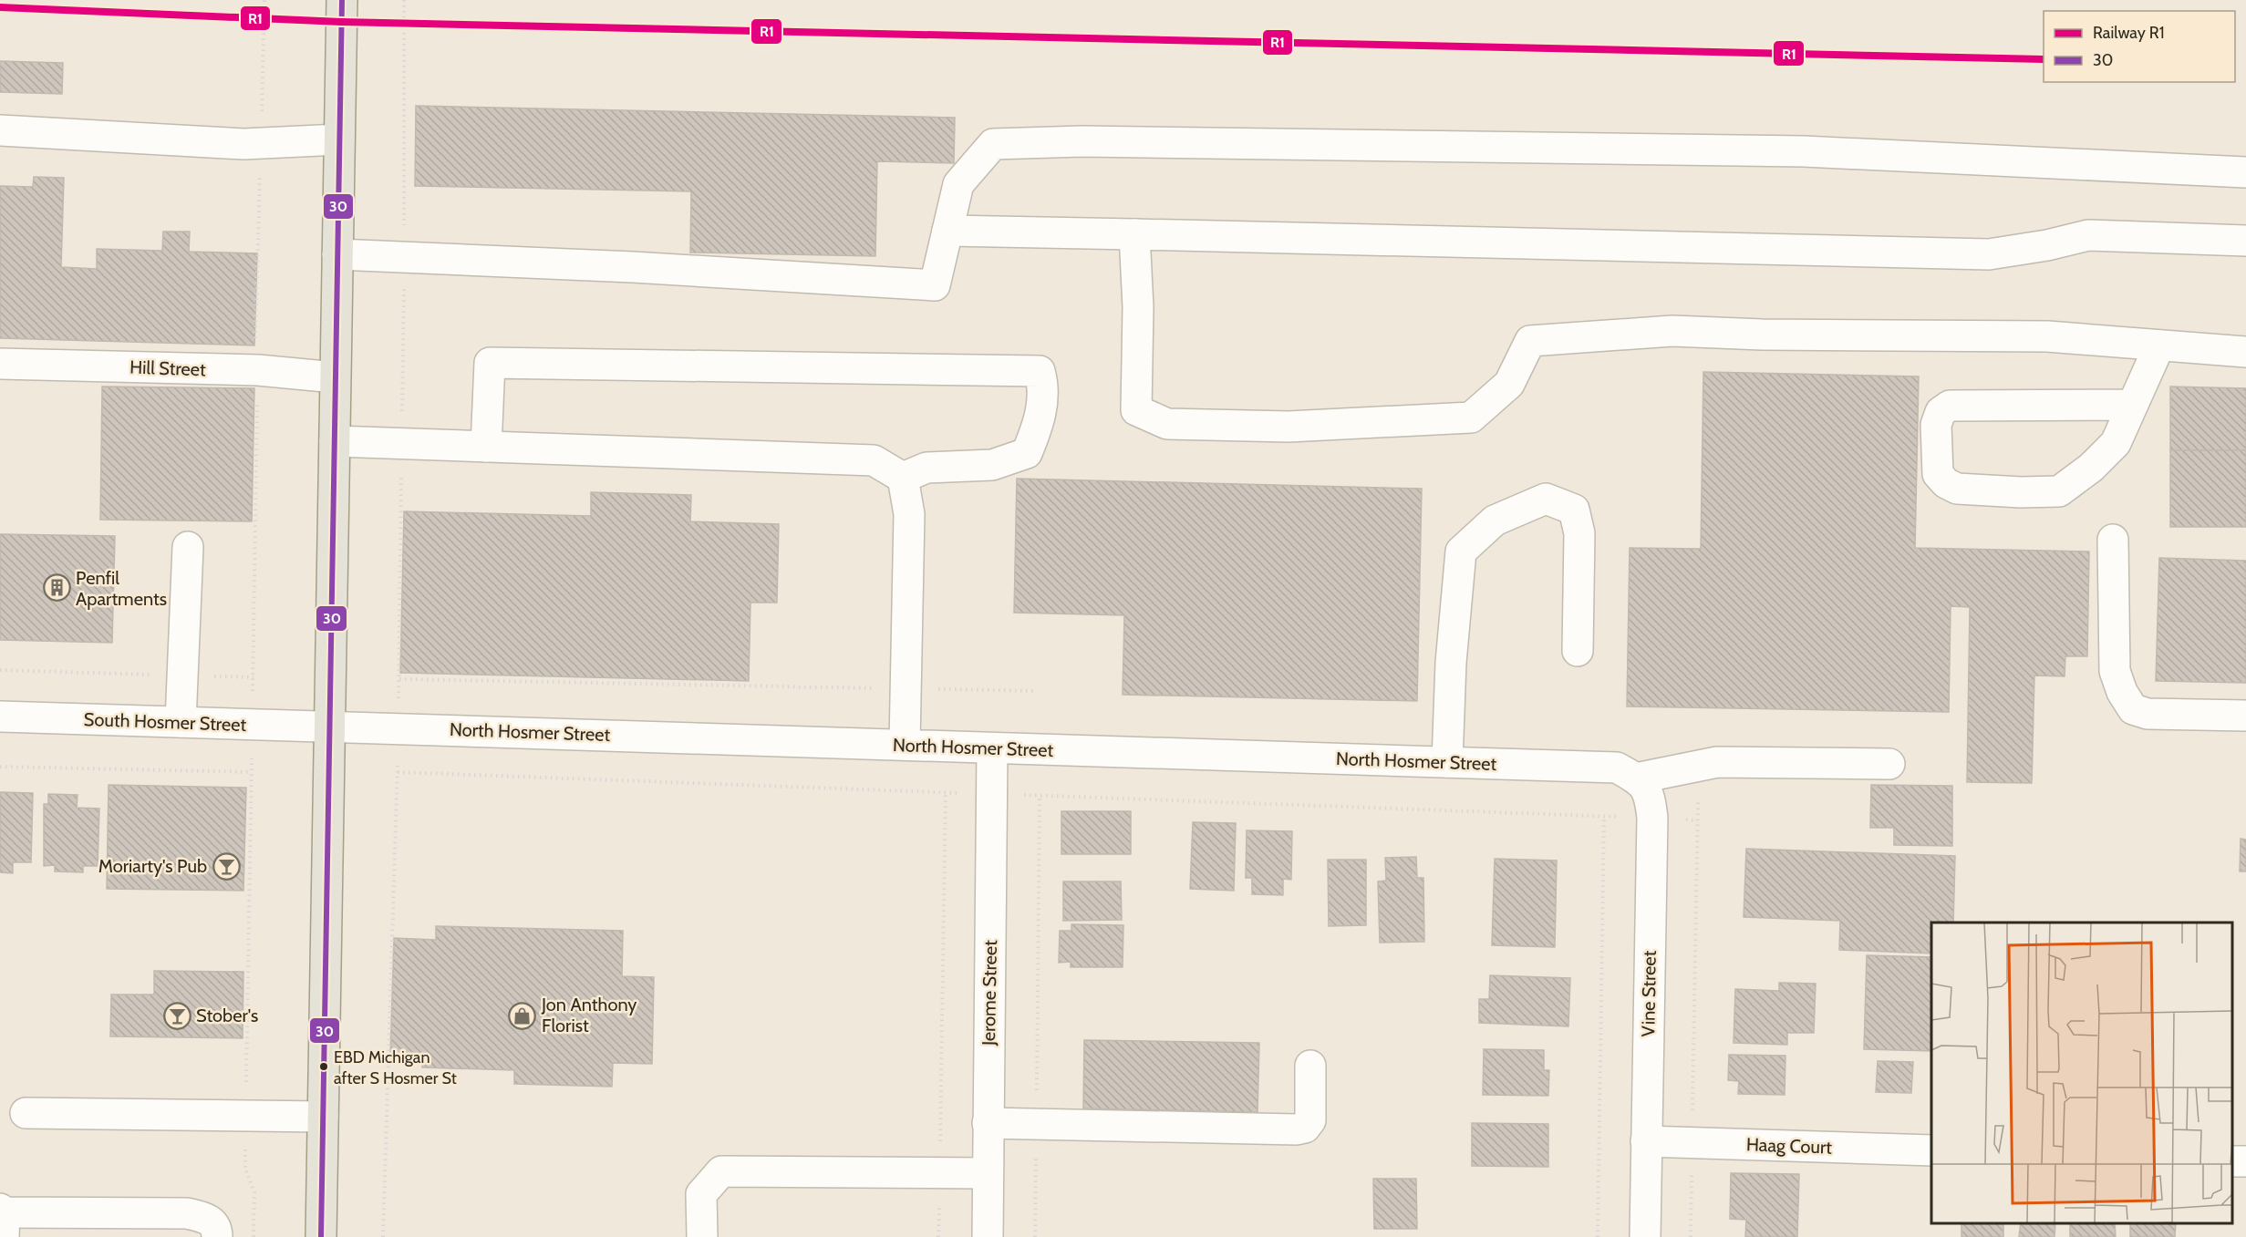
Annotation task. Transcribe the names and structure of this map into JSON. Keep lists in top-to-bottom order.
{
  "streets": {
    "street": [
      "Hill Street",
      "South Hosmer Street",
      "North Hosmer Street",
      "Jerome Street",
      "Vine Street",
      "Haag Court"
    ]
  },
  "crossings": [
    ["South Hosmer Street", "North Hosmer Street"],
    ["North Hosmer Street", "Jerome Street"],
    ["North Hosmer Street", "Vine Street"],
    ["Vine Street", "Haag Court"]
  ],
  "places": {
    "building": ["Penfil Apartments"],
    "bar": ["Moriarty's Pub", "Stober's"],
    "shop": ["Jon Anthony Florist"],
    "other": ["EBD Michigan after S Hosmer St"]
  },
  "lines": ["transit line 30", "rail line R1"],
  "legend": ["Railway R1", "30"]
}
